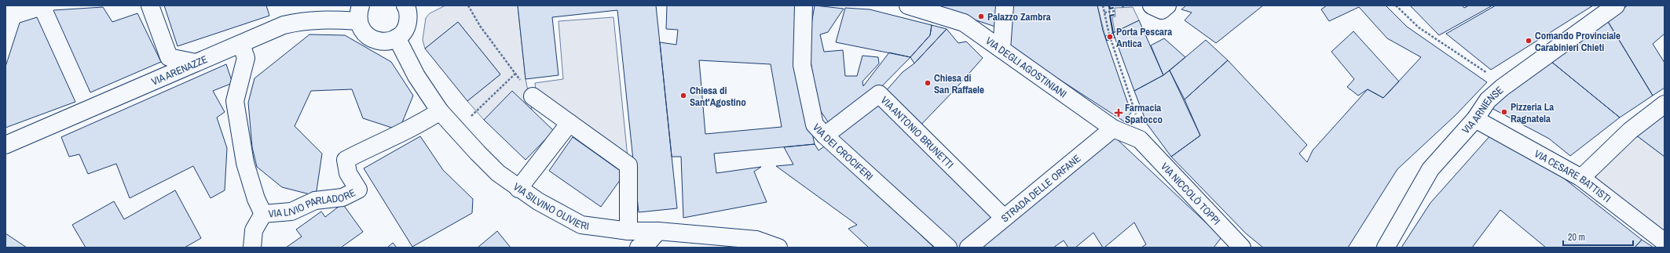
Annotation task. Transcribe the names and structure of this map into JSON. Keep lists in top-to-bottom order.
{
  "streets": {
    "street": [
      "VIA DEGLI AGOSTINIANI",
      "VIA ARENAZZE",
      "VIA ARNIENSE",
      "VIA ANTONIO BRUNETTI",
      "VIA DEI CROCIFERI",
      "VIA CESARE BATTISTI",
      "STRADA DELLE ORFANE",
      "VIA NICCOLÒ TOPPI",
      "VIA LIVIO PARLADORE",
      "VIA SILVINO OLIVIERI"
    ]
  },
  "crossings": [
    ["VIA DEGLI AGOSTINIANI", "STRADA DELLE ORFANE"],
    ["VIA DEGLI AGOSTINIANI", "VIA NICCOLÒ TOPPI"],
    ["VIA ARENAZZE", "VIA LIVIO PARLADORE"],
    ["VIA ARNIENSE", "VIA CESARE BATTISTI"],
    ["VIA ANTONIO BRUNETTI", "VIA DEI CROCIFERI"],
    ["VIA ANTONIO BRUNETTI", "STRADA DELLE ORFANE"],
    ["VIA LIVIO PARLADORE", "VIA SILVINO OLIVIERI"]
  ],
  "places": {
    "other": [
      "Palazzo Zambra",
      "Porta Pescara Antica",
      "Comando Provinciale Carabinieri Chieti",
      "Chiesa di San Raffaele",
      "Chiesa di Sant'Agostino",
      "Pizzeria La Ragnatela"
    ],
    "health": ["Farmacia Spatocco"]
  },
  "scale_bar": "20 m"
}
